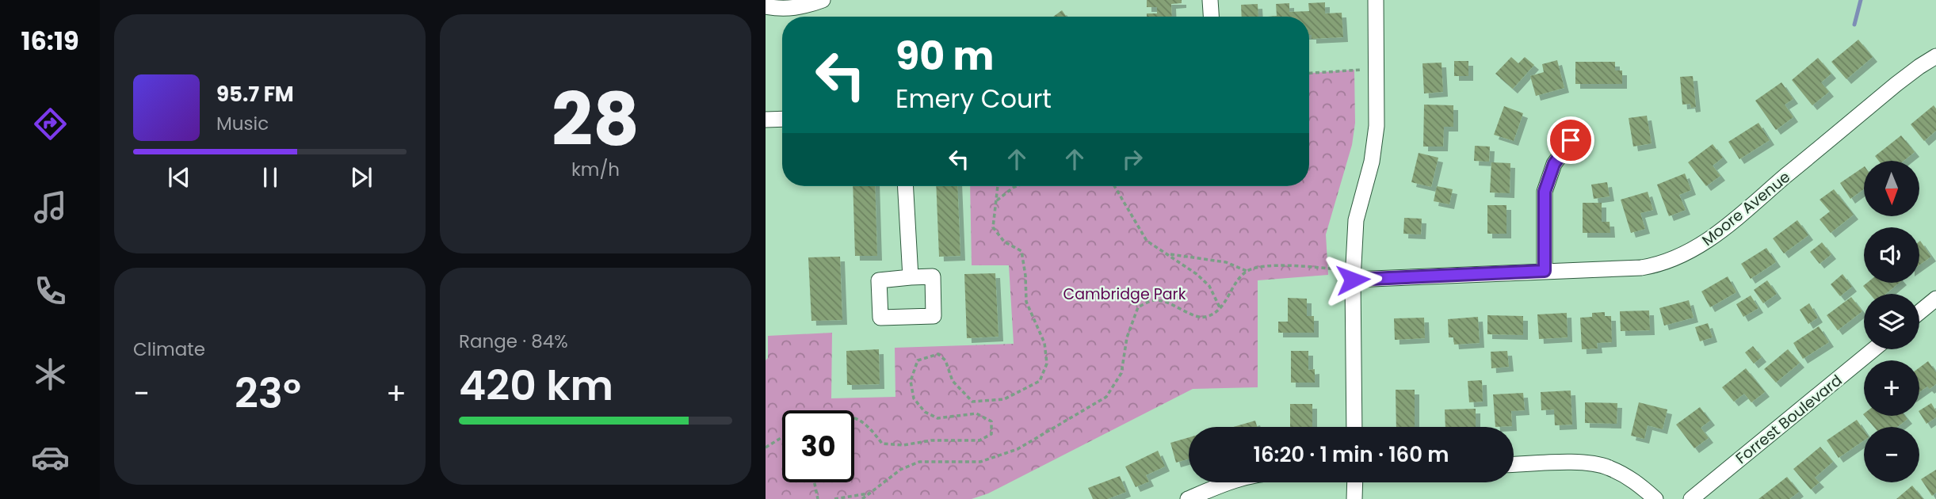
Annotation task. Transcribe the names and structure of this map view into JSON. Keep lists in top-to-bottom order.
{
  "streets": {
    "street": ["Moore Avenue", "Forrest Boulevard"]
  },
  "parks": ["Cambridge Park"],
  "north": "bottom",
  "page": {
    "tabs": "16:19",
    "tile": [
      ["28", "km/h"],
      "Climate",
      ["Range · 84%", "420 km"]
    ],
    "turn": ["90 m", "Emery Court"],
    "song": ["95.7 FM", "Music"],
    "map_buttons": ["+", "−"],
    "heat": ["−", "23°", "+"],
    "limit": "30",
    "trip": "16:20 · 1 min · 160 m"
  }
}
